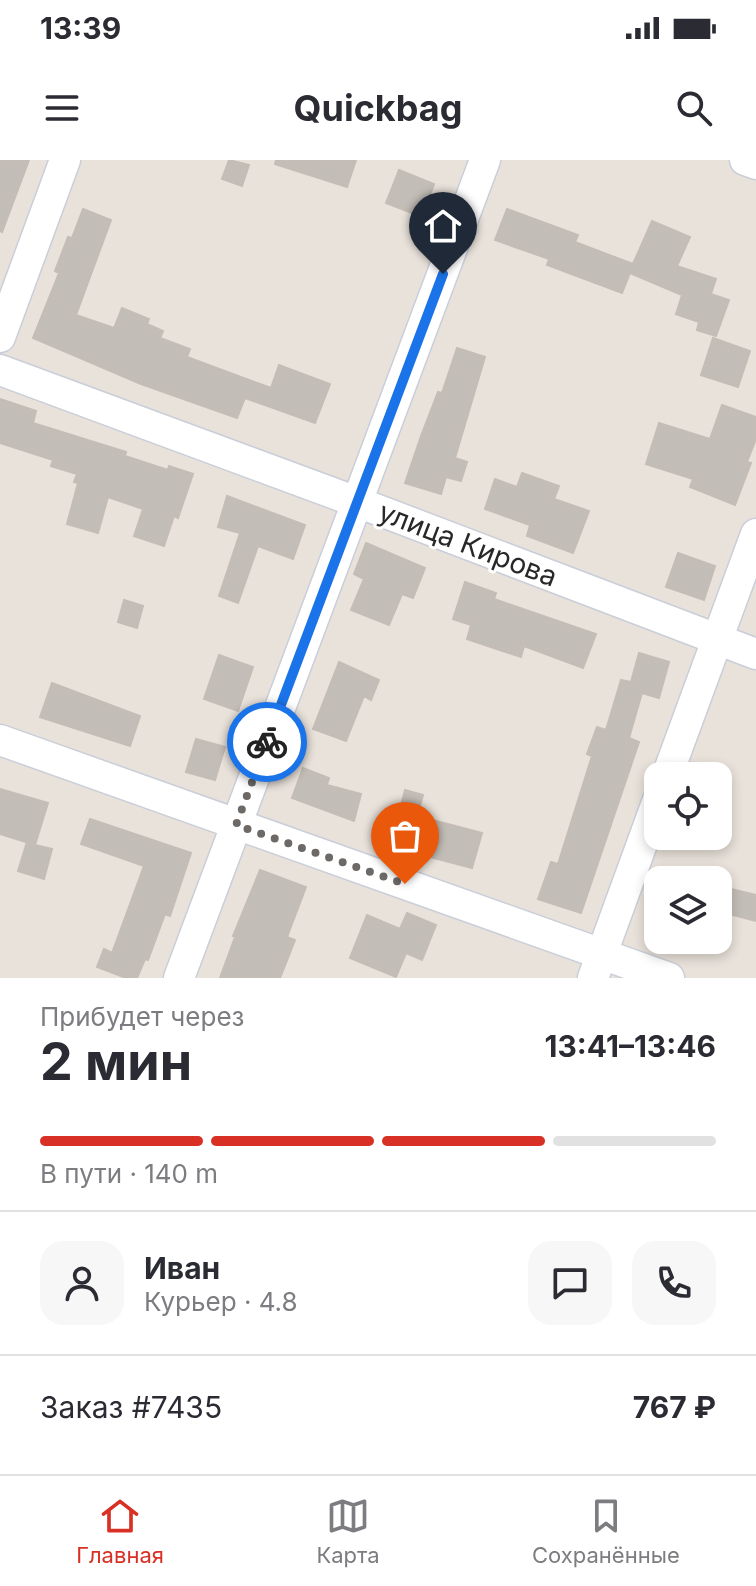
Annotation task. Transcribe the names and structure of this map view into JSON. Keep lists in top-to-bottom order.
{
  "streets": {
    "street": ["улица Кирова"]
  },
  "page": {
    "status": "13:39",
    "header": "Quickbag",
    "heading": ["2 мин", "Прибудет через", "13:41–13:46"],
    "panel": [
      "Иван",
      "Курьер · 4.8",
      "Заказ #7435",
      "767 ₽"
    ],
    "bar": "В пути · 140 m",
    "tabs": ["Главная", "Карта", "Сохранённые"]
  }
}
